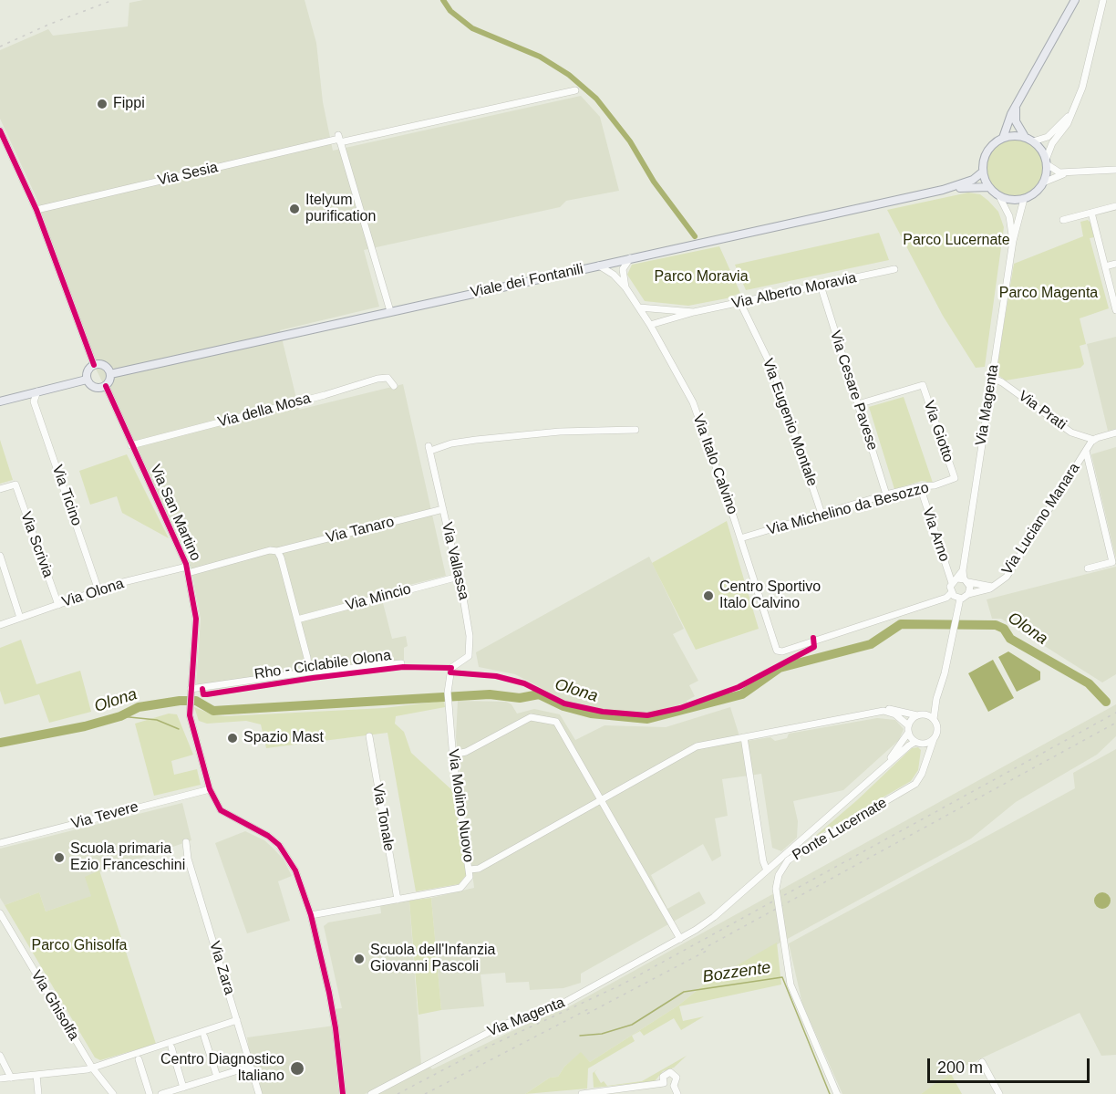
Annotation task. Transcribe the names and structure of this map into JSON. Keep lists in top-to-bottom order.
{
  "streets": {
    "main road": ["Viale dei Fontanili"],
    "street": [
      "Via Sesia",
      "Via Alberto Moravia",
      "Via Cesare Pavese",
      "Via Magenta",
      "Via della Mosa",
      "Via Prati",
      "Via Eugenio Montale",
      "Via Giotto",
      "Via Italo Calvino",
      "Via Ticino",
      "Via Michelino da Besozzo",
      "Via San Martino",
      "Via Luciano Manara",
      "Via Tanaro",
      "Via Arno",
      "Via Scrivia",
      "Via Vallassa",
      "Via Olona",
      "Via Mincio",
      "Via Molino Nuovo",
      "Via Tevere",
      "Via Tonale",
      "Ponte Lucernate",
      "Via Zara",
      "Via Ghisolfa"
    ],
    "cycle path": ["Rho - Ciclabile Olona"]
  },
  "crossings": [
    ["Viale dei Fontanili", "Via Magenta"],
    ["Viale dei Fontanili", "Via Italo Calvino"],
    ["Viale dei Fontanili", "Via San Martino"],
    ["Via Alberto Moravia", "Via Cesare Pavese"],
    ["Via Alberto Moravia", "Via Eugenio Montale"],
    ["Via Alberto Moravia", "Via Italo Calvino"],
    ["Via Cesare Pavese", "Via Giotto"],
    ["Via Cesare Pavese", "Via Michelino da Besozzo"],
    ["Via Magenta", "Via Prati"],
    ["Via Magenta", "Via Luciano Manara"],
    ["Via Magenta", "Via Arno"],
    ["Via Magenta", "Ponte Lucernate"],
    ["Via della Mosa", "Via San Martino"],
    ["Via Prati", "Via Luciano Manara"],
    ["Via Eugenio Montale", "Via Michelino da Besozzo"],
    ["Via Giotto", "Via Michelino da Besozzo"],
    ["Via Italo Calvino", "Via Michelino da Besozzo"],
    ["Via Italo Calvino", "Via Luciano Manara"],
    ["Via Ticino", "Via Olona"],
    ["Via Michelino da Besozzo", "Via Arno"],
    ["Via San Martino", "Via Tanaro"],
    ["Via San Martino", "Via Olona"],
    ["Via San Martino", "Via Molino Nuovo"],
    ["Via San Martino", "Via Tevere"],
    ["Via Luciano Manara", "Via Arno"],
    ["Via Tanaro", "Via Vallassa"],
    ["Via Tanaro", "Via Olona"],
    ["Via Scrivia", "Via Olona"],
    ["Via Vallassa", "Via Mincio"],
    ["Via Vallassa", "Via Molino Nuovo"],
    ["Via Molino Nuovo", "Via Tonale"]
  ],
  "water": ["Olona", "Bozzente"],
  "parks": [
    "Parco Lucernate",
    "Parco Moravia",
    "Parco Magenta",
    "Parco Ghisolfa"
  ],
  "places": [
    "Fippi",
    "Itelyum purification",
    "Centro Sportivo Italo Calvino",
    "Spazio Mast",
    "Scuola primaria Ezio Franceschini",
    "Scuola dell'Infanzia Giovanni Pascoli",
    "Centro Diagnostico Italiano"
  ],
  "scale_bar": "200 m"
}
